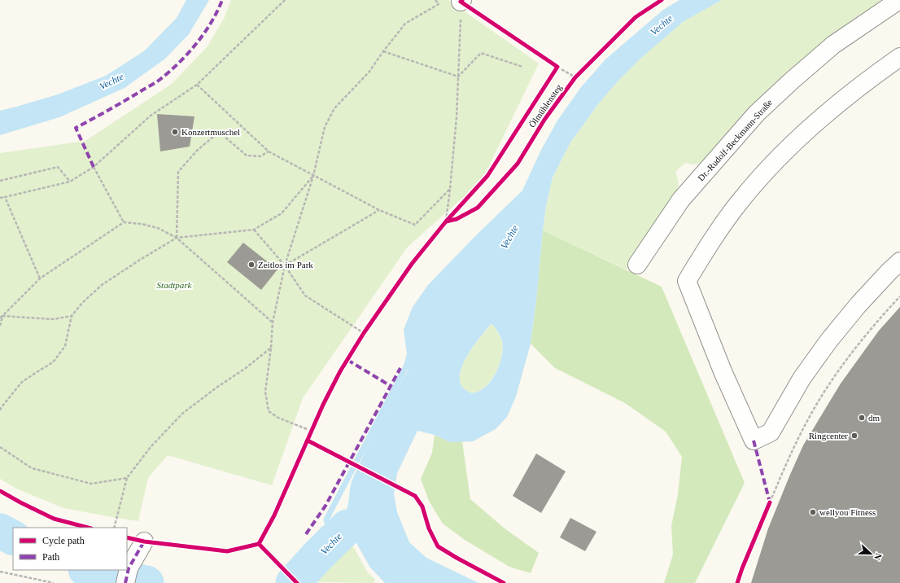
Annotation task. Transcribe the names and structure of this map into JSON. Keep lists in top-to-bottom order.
{
  "streets": {
    "street": ["Dr.-Rudolf-Beckmann-Straße"],
    "cycle path": ["Ölmühlensteg"]
  },
  "water": ["Vechte"],
  "parks": ["Stadtpark"],
  "places": [
    "Konzertmuschel",
    "Zeitlos im Park",
    "dm",
    "Ringcenter",
    "wellyou Fitness"
  ],
  "legend": ["Cycle path", "Path"],
  "north": "right"
}
